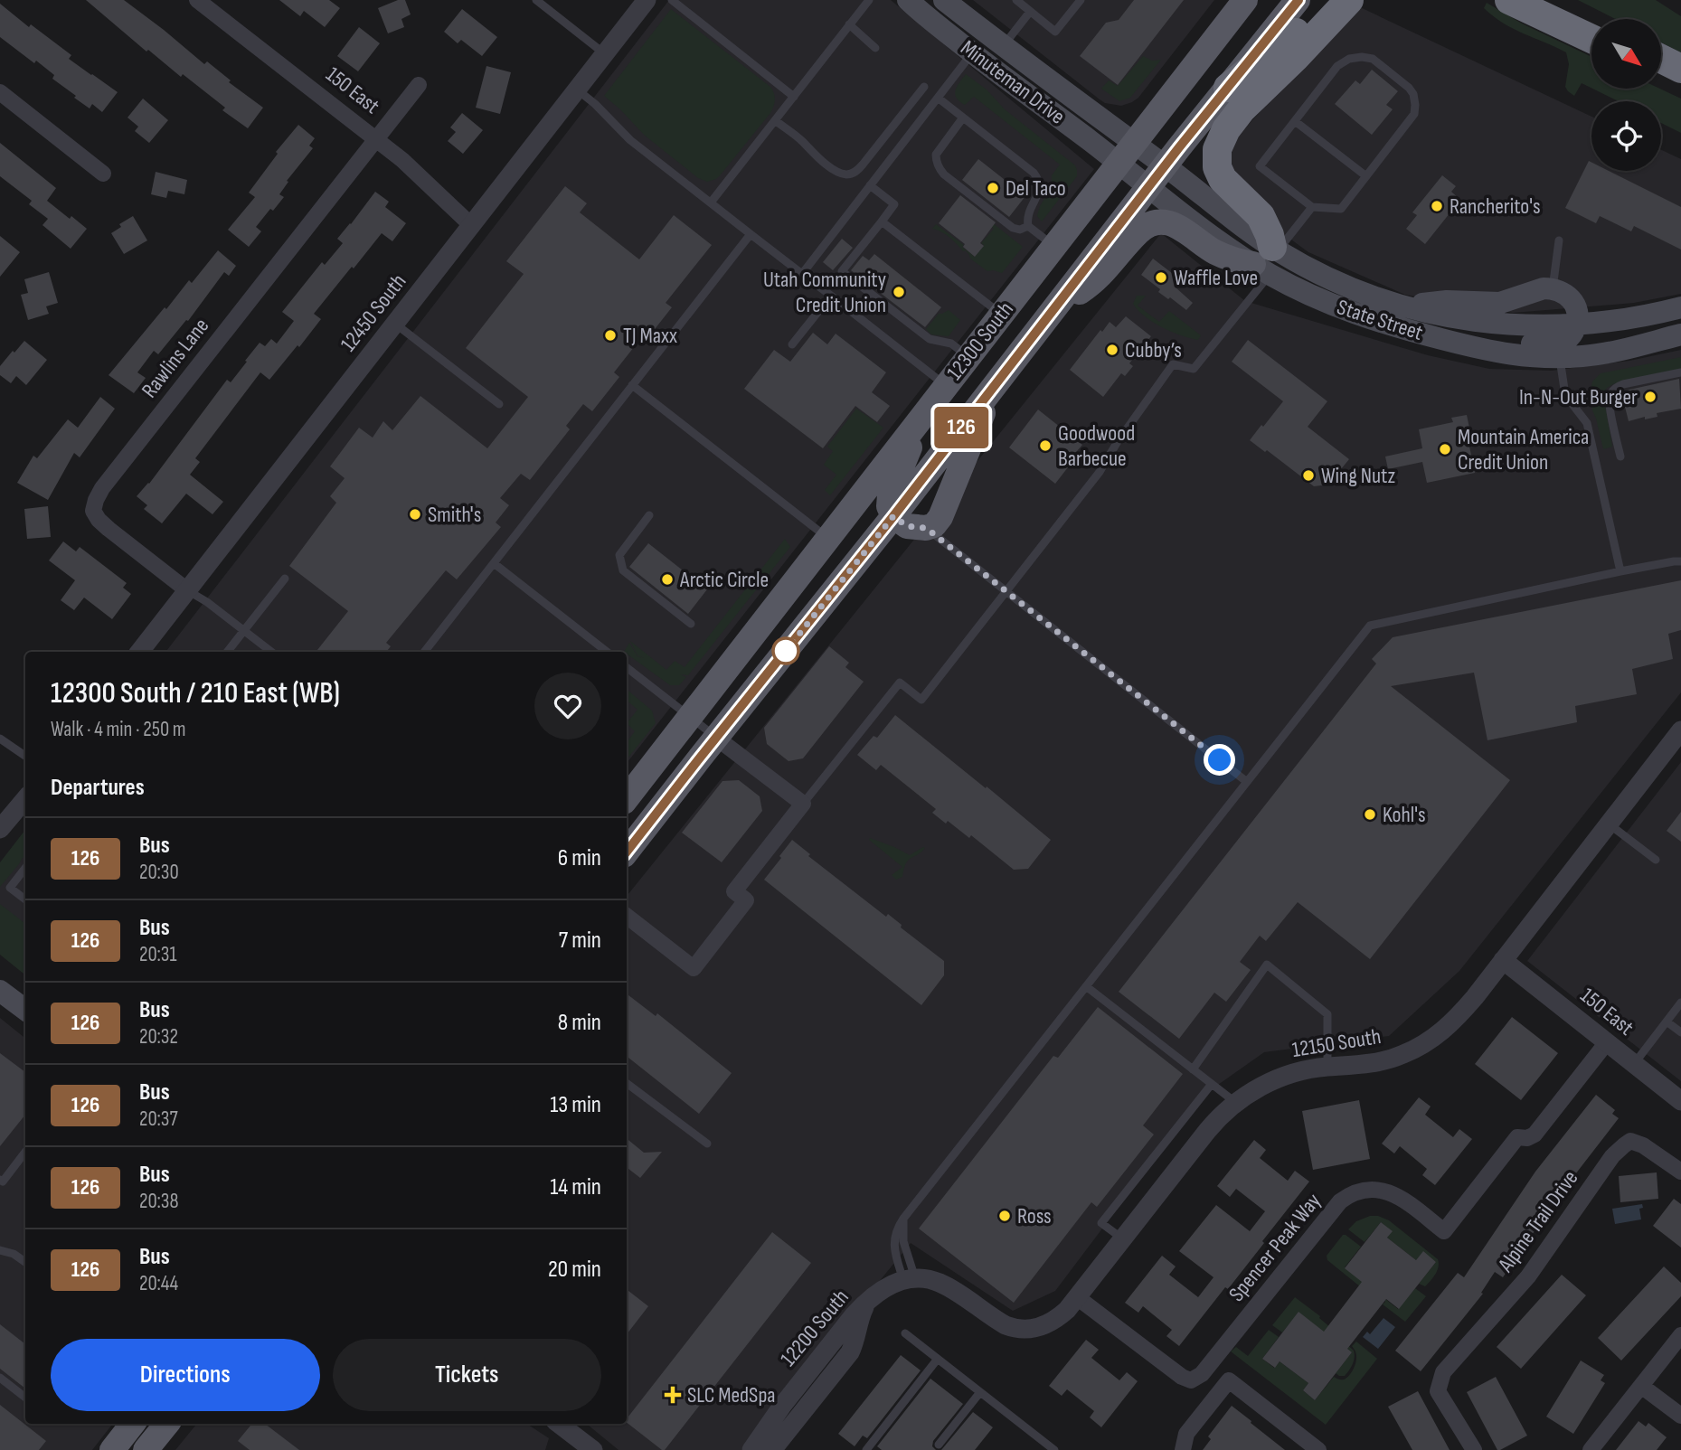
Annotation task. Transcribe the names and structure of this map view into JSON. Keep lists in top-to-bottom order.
{
  "streets": {
    "main road": ["Minuteman Drive", "State Street", "12300 South"],
    "street": [
      "150 East",
      "12450 South",
      "Rawlins Lane",
      "12150 South",
      "Alpine Trail Drive",
      "Spencer Peak Way",
      "12200 South"
    ]
  },
  "crossings": [
    ["Minuteman Drive", "State Street"],
    ["Minuteman Drive", "12300 South"],
    ["150 East", "12450 South"],
    ["150 East", "Rawlins Lane"],
    ["150 East", "12150 South"],
    ["150 East", "Spencer Peak Way"],
    ["12450 South", "Rawlins Lane"],
    ["State Street", "12300 South"],
    ["12150 South", "Spencer Peak Way"],
    ["12150 South", "12200 South"]
  ],
  "places": {
    "other": [
      "Del Taco",
      "Rancherito's",
      "Waffle Love",
      "Utah Community Credit Union",
      "TJ Maxx",
      "Cubby’s",
      "In-N-Out Burger",
      "Goodwood Barbecue",
      "Mountain America Credit Union",
      "Wing Nutz",
      "Smith's",
      "Arctic Circle",
      "Kohl's",
      "Ross"
    ],
    "health": ["SLC MedSpa"]
  },
  "lines": ["bus line 126"],
  "north": "bottom right",
  "page": {
    "on_map": "126",
    "heading": [
      ["12300 South / 210 East (WB)", "Walk · 4 min · 250 m"],
      "Departures"
    ],
    "list": [
      {
        "mark": "126",
        "name": "Bus",
        "note": "20:30",
        "value": "6 min"
      },
      {
        "mark": "126",
        "name": "Bus",
        "note": "20:31",
        "value": "7 min"
      },
      {
        "mark": "126",
        "name": "Bus",
        "note": "20:32",
        "value": "8 min"
      },
      {
        "mark": "126",
        "name": "Bus",
        "note": "20:37",
        "value": "13 min"
      },
      {
        "mark": "126",
        "name": "Bus",
        "note": "20:38",
        "value": "14 min"
      },
      {
        "mark": "126",
        "name": "Bus",
        "note": "20:44",
        "value": "20 min"
      }
    ],
    "buttons": ["Directions", "Tickets"]
  }
}
